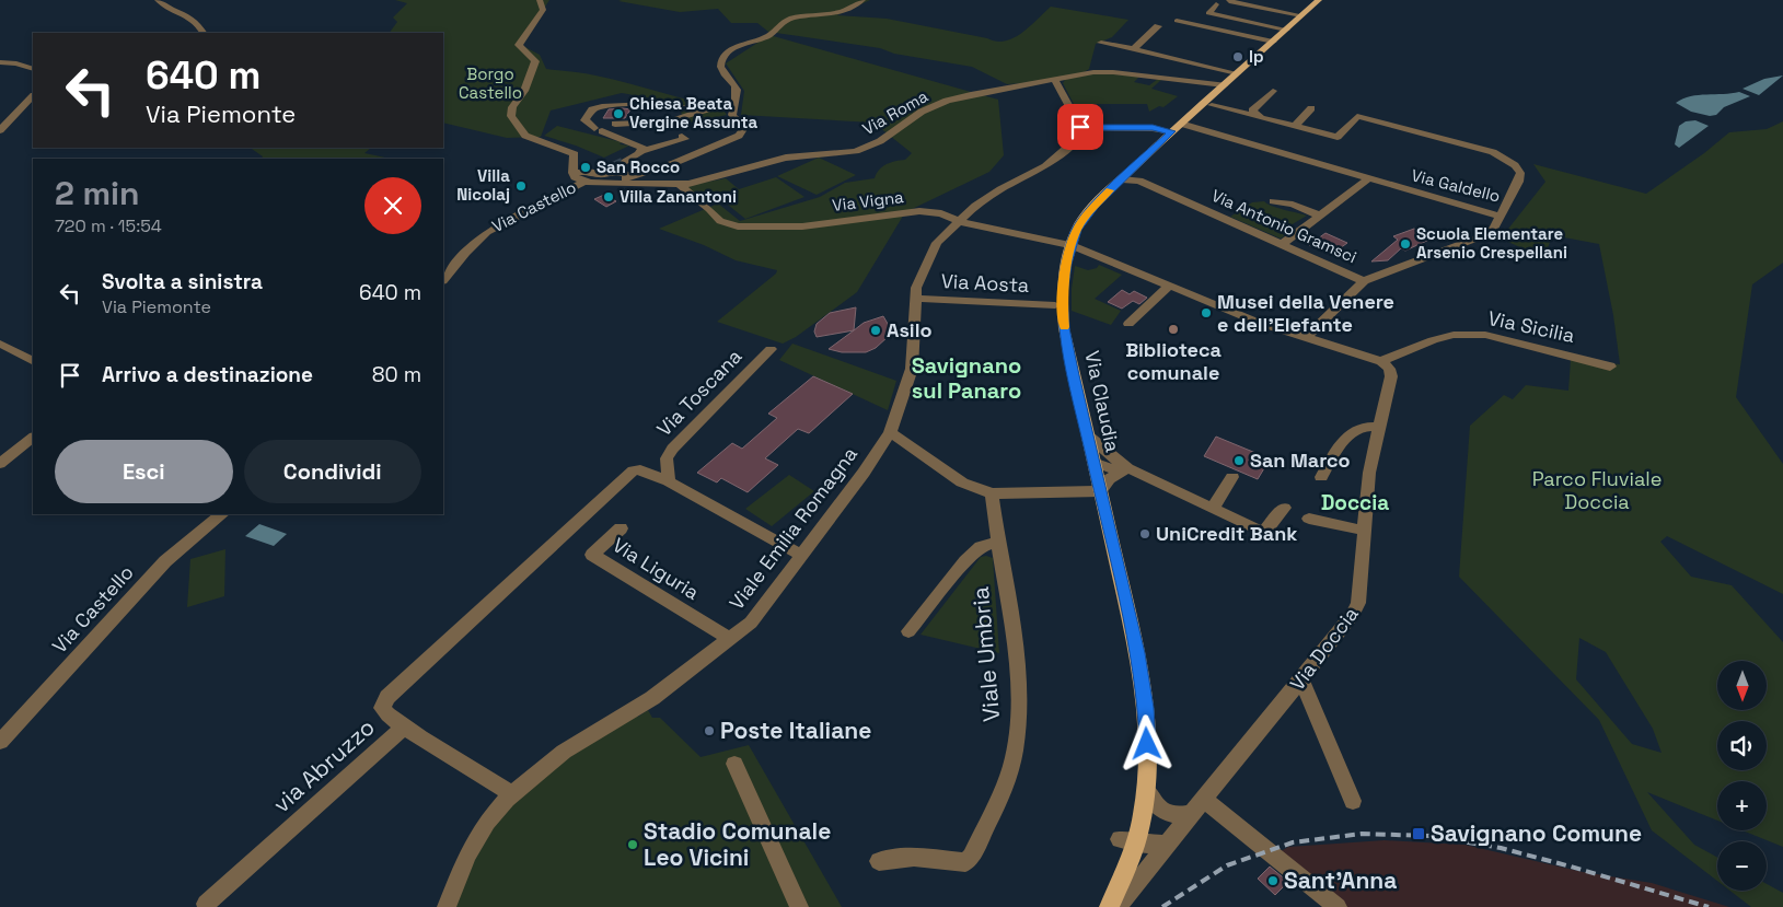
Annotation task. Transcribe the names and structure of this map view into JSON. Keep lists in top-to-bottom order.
{
  "streets": {
    "main road": ["Via Claudia"],
    "street": [
      "Via Roma",
      "Via Galdello",
      "Via Vigna",
      "Via Castello",
      "Via Antonio Gramsci",
      "Via Aosta",
      "Via Sicilia",
      "Via Toscana",
      "Viale Emilia Romagna",
      "Via Liguria",
      "Via Doccia",
      "Viale Umbria",
      "via Abruzzo"
    ]
  },
  "crossings": [
    ["Via Roma", "Via Vigna"],
    ["Via Roma", "Via Castello"],
    ["Via Roma", "Via Claudia"],
    ["Via Galdello", "Via Antonio Gramsci"],
    ["Via Galdello", "Via Claudia"],
    ["Via Vigna", "Via Claudia"],
    ["Via Vigna", "Viale Emilia Romagna"],
    ["Via Aosta", "Viale Emilia Romagna"],
    ["Via Sicilia", "Via Doccia"],
    ["Viale Emilia Romagna", "Via Liguria"],
    ["Viale Emilia Romagna", "via Abruzzo"]
  ],
  "districts": ["Savignano sul Panaro", "Doccia"],
  "parks": ["Borgo Castello", "Parco Fluviale Doccia"],
  "places": {
    "other": [
      "Ip",
      "Chiesa Beata Vergine Assunta",
      "San Rocco",
      "Villa Nicolaj",
      "Villa Zanantoni",
      "Scuola Elementare Arsenio Crespellani",
      "Musei della Venere e dell'Elefante",
      "Biblioteca comunale",
      "Asilo",
      "San Marco",
      "UniCredit Bank",
      "Poste Italiane",
      "Stadio Comunale Leo Vicini",
      "Sant'Anna"
    ],
    "transit": ["Savignano Comune"]
  },
  "north": "bottom",
  "page": {
    "turn": ["640 m", "Via Piemonte"],
    "heading": ["2 min", "720 m · 15:54"],
    "list": [
      {
        "name": "Svolta a sinistra",
        "note": "Via Piemonte",
        "value": "640 m"
      },
      {
        "name": "Arrivo a destinazione",
        "value": "80 m"
      }
    ],
    "buttons": ["Esci", "Condividi"],
    "map_buttons": ["+", "−"]
  }
}
